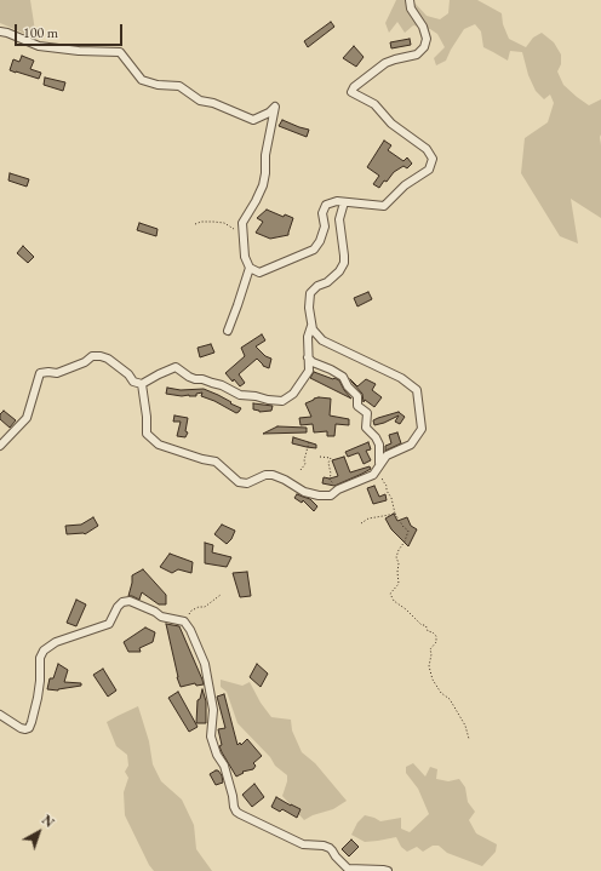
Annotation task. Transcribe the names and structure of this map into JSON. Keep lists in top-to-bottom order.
{
  "scale_bar": "100 m",
  "north": "top right"
}
